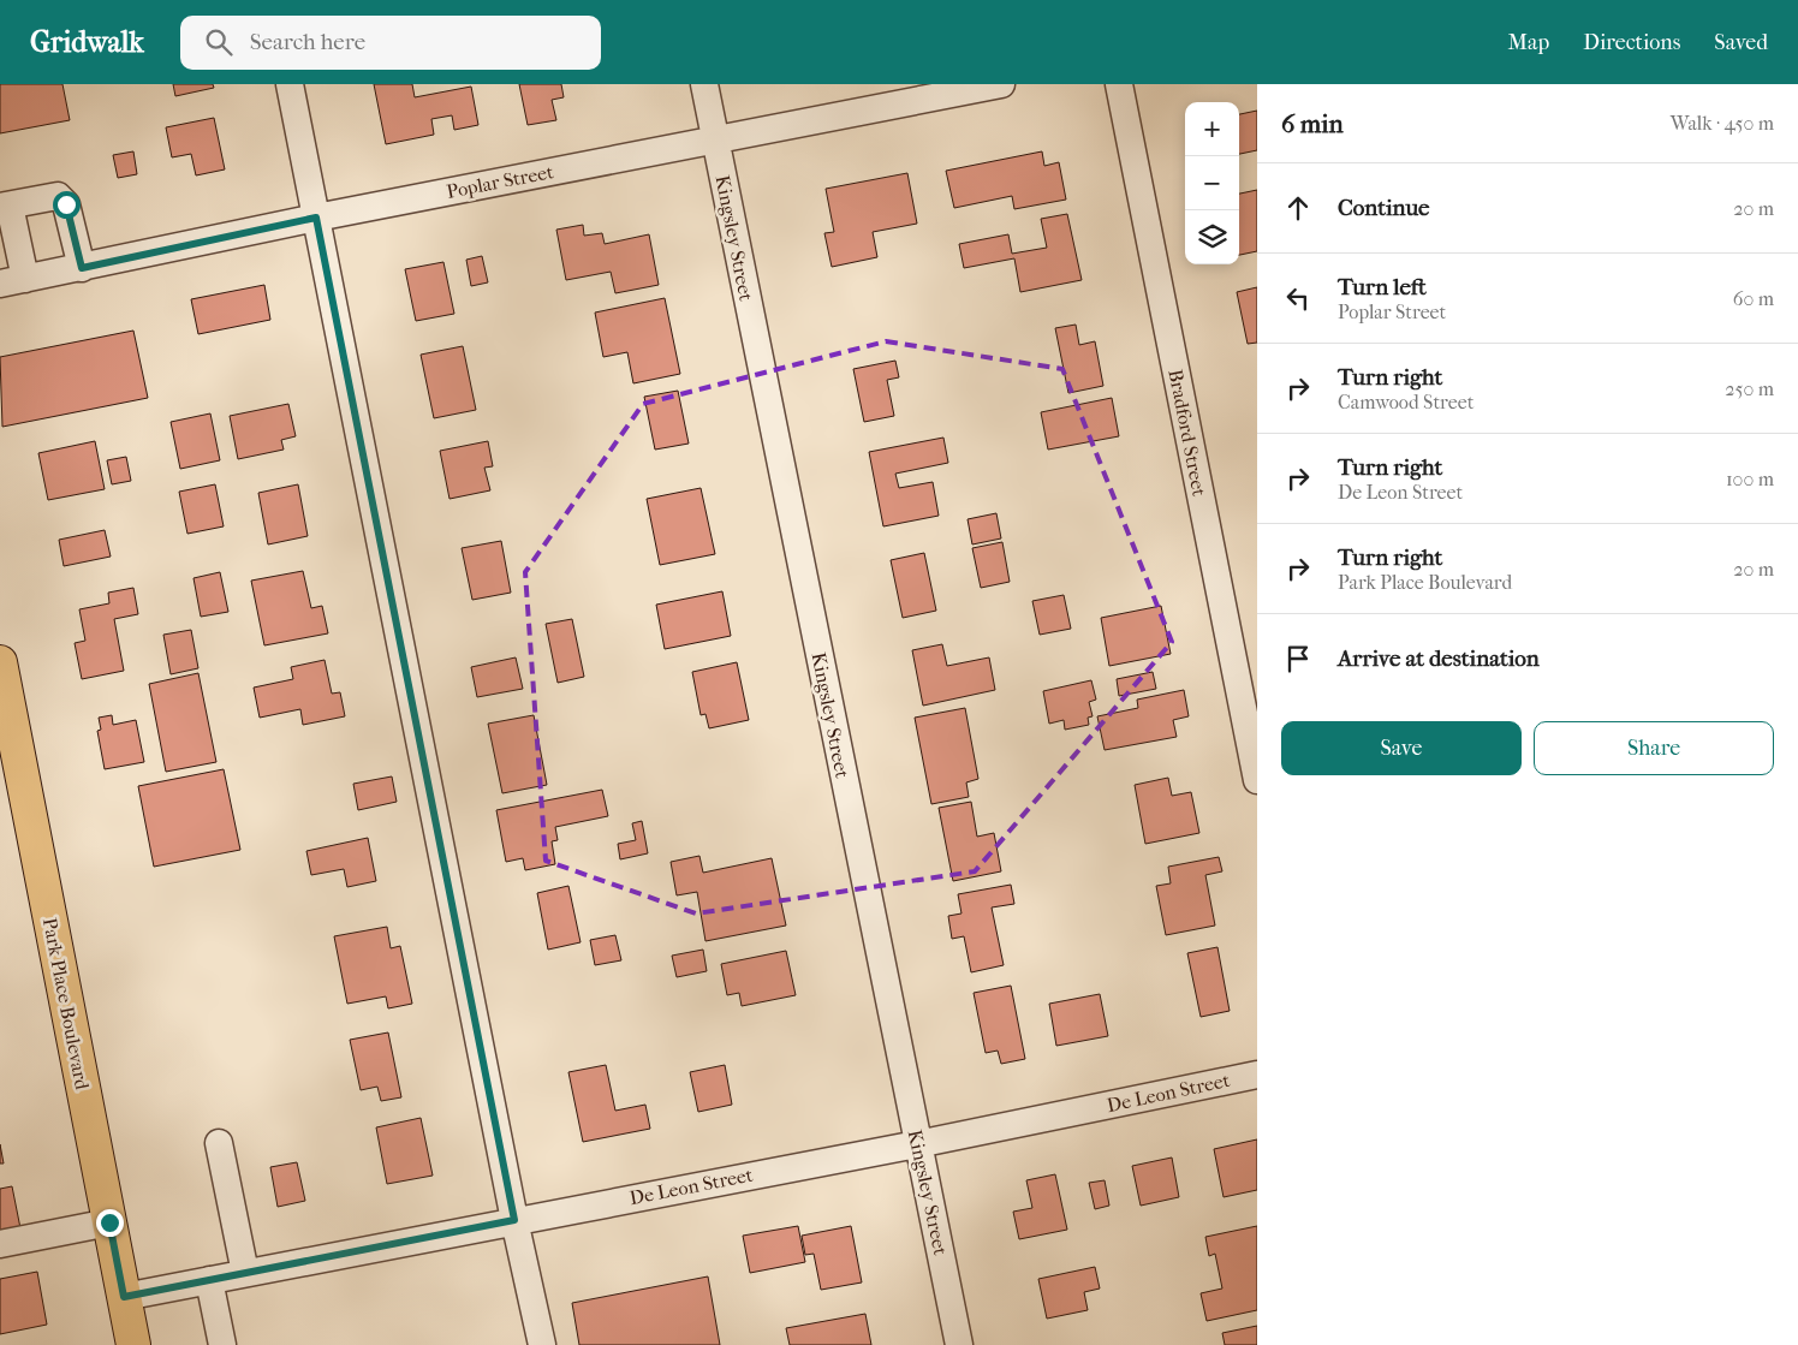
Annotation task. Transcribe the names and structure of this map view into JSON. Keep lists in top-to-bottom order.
{
  "streets": {
    "main road": ["Park Place Boulevard"],
    "street": [
      "Poplar Street",
      "Kingsley Street",
      "Bradford Street",
      "De Leon Street"
    ]
  },
  "crossings": [
    ["Poplar Street", "Kingsley Street"],
    ["Kingsley Street", "De Leon Street"],
    ["Park Place Boulevard", "De Leon Street"]
  ],
  "page": {
    "header": "Gridwalk",
    "search": "Search here",
    "nav": ["Map", "Directions", "Saved"],
    "heading": ["6 min", "Walk · 450 m"],
    "map_buttons": ["+", "−"],
    "list": [
      ["Continue", "20 m"],
      ["Turn left", "Poplar Street", "60 m"],
      ["Turn right", "Camwood Street", "250 m"],
      ["Turn right", "De Leon Street", "100 m"],
      ["Turn right", "Park Place Boulevard", "20 m"],
      "Arrive at destination"
    ],
    "buttons": ["Save", "Share"]
  }
}
